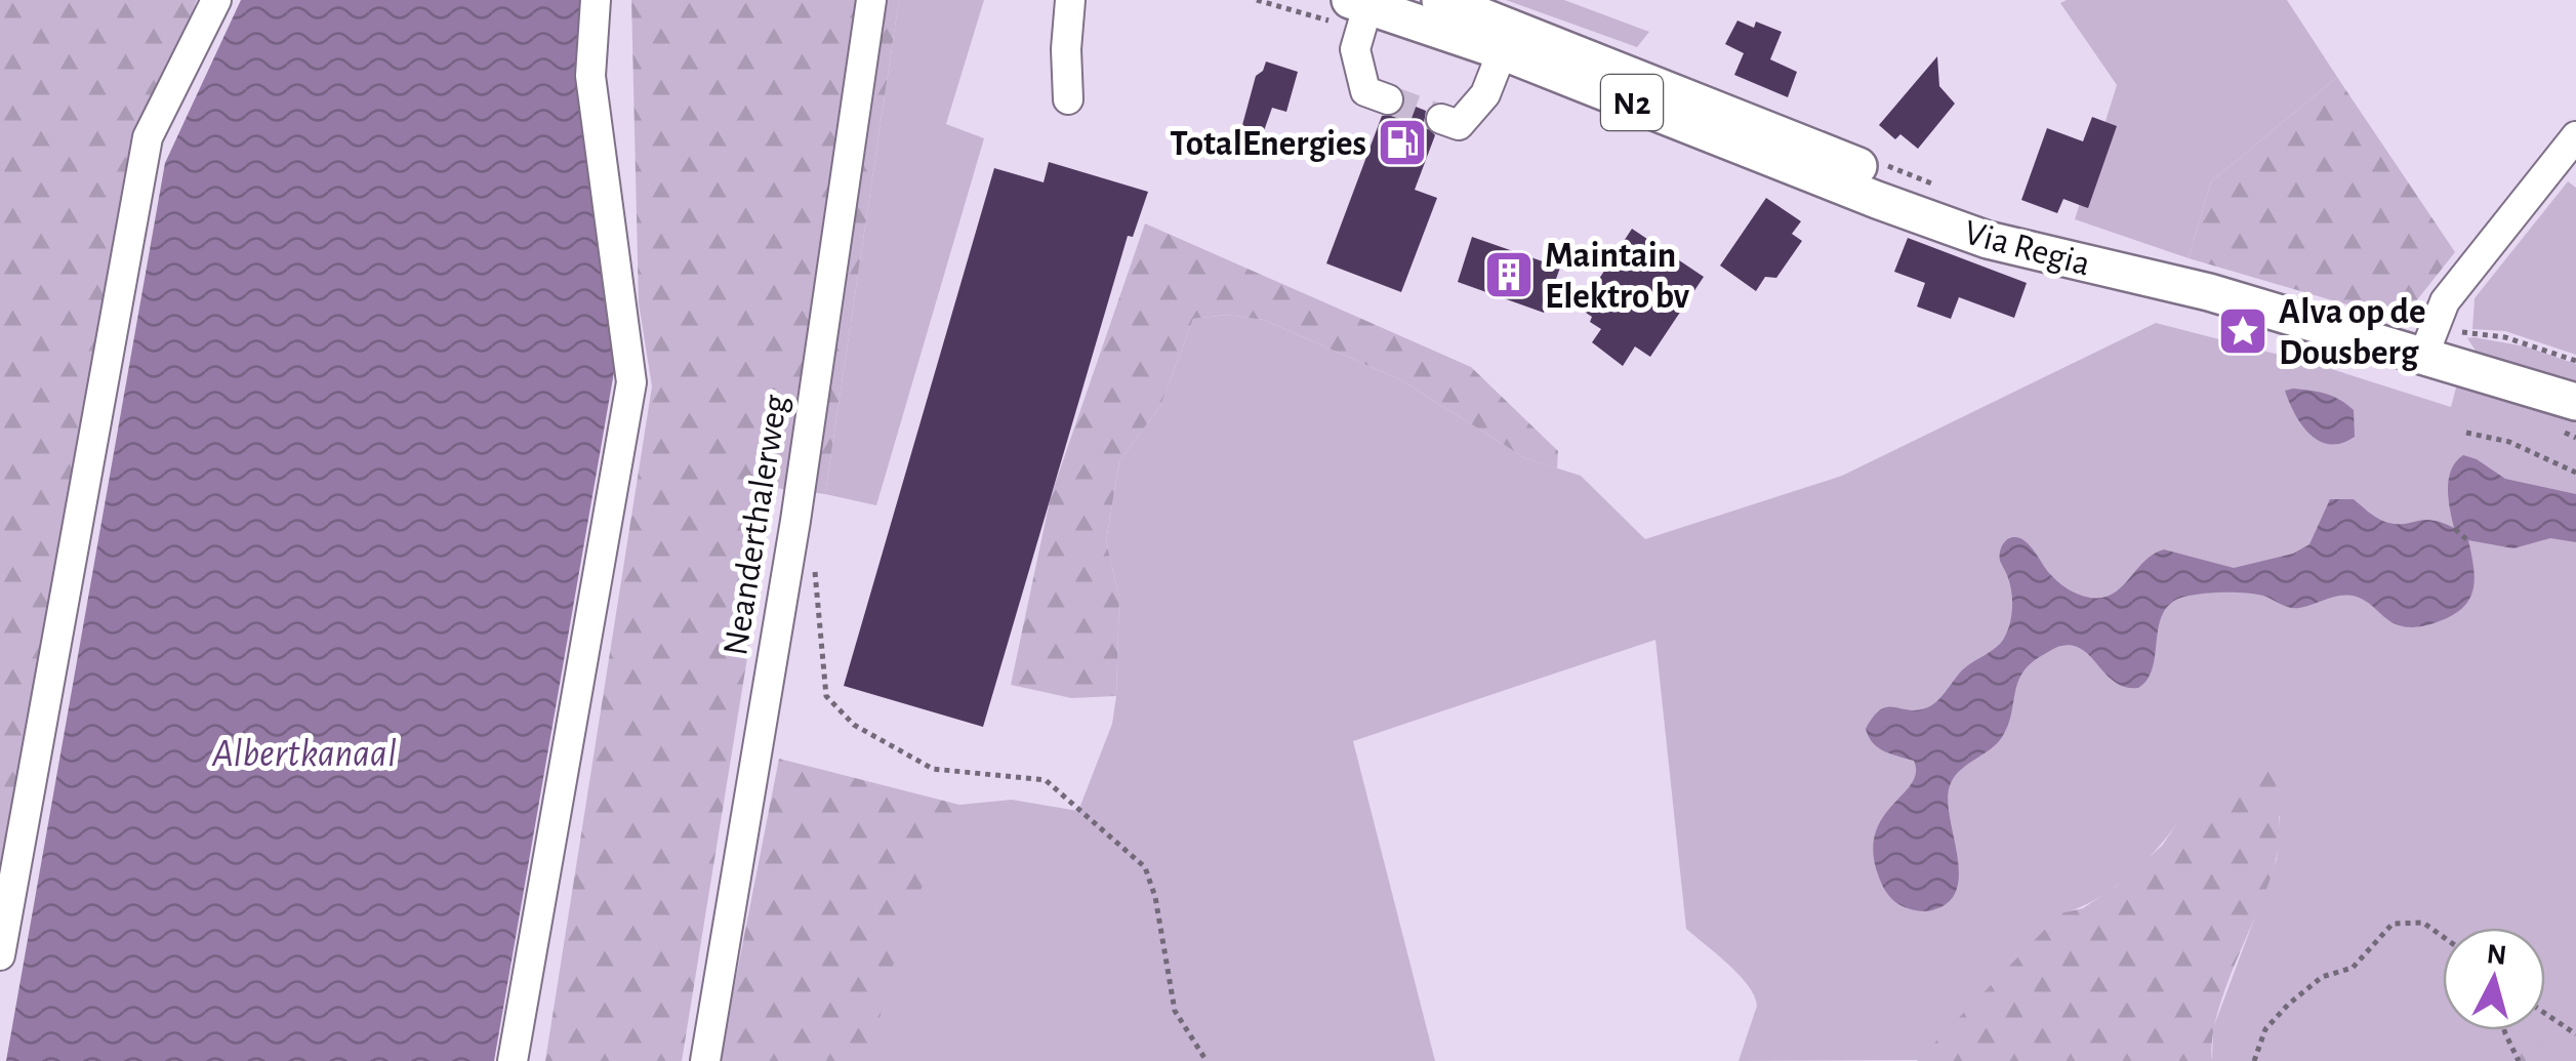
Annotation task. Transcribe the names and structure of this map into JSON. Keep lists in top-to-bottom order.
{
  "streets": {
    "main road": ["N2", "Via Regia"],
    "street": ["Neanderthalerweg"]
  },
  "crossings": [
    ["N2", "Via Regia"]
  ],
  "water": ["Albertkanaal"],
  "places": {
    "fuel station": ["TotalEnergies"],
    "building": ["Maintain Elektro bv"],
    "place": ["Alva op de Dousberg"]
  },
  "north": "top"
}
